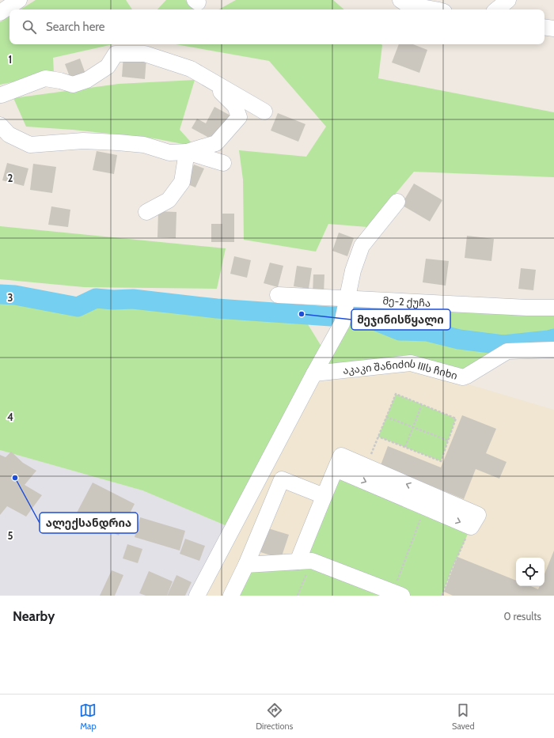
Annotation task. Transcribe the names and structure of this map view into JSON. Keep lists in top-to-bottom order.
{
  "streets": {
    "street": ["მე-2 ქუჩა", "აკაკი შანიძის IIIს ჩიხი"]
  },
  "places": ["მეჯინისწყალი", "ალექსანდრია"],
  "page": {
    "search": "Search here",
    "heading": ["Nearby", "0 results"],
    "nav": ["Map", "Directions", "Saved"]
  },
  "grid": {
    "rows": [
      "1",
      "2",
      "3",
      "4",
      "5"
    ]
  }
}
